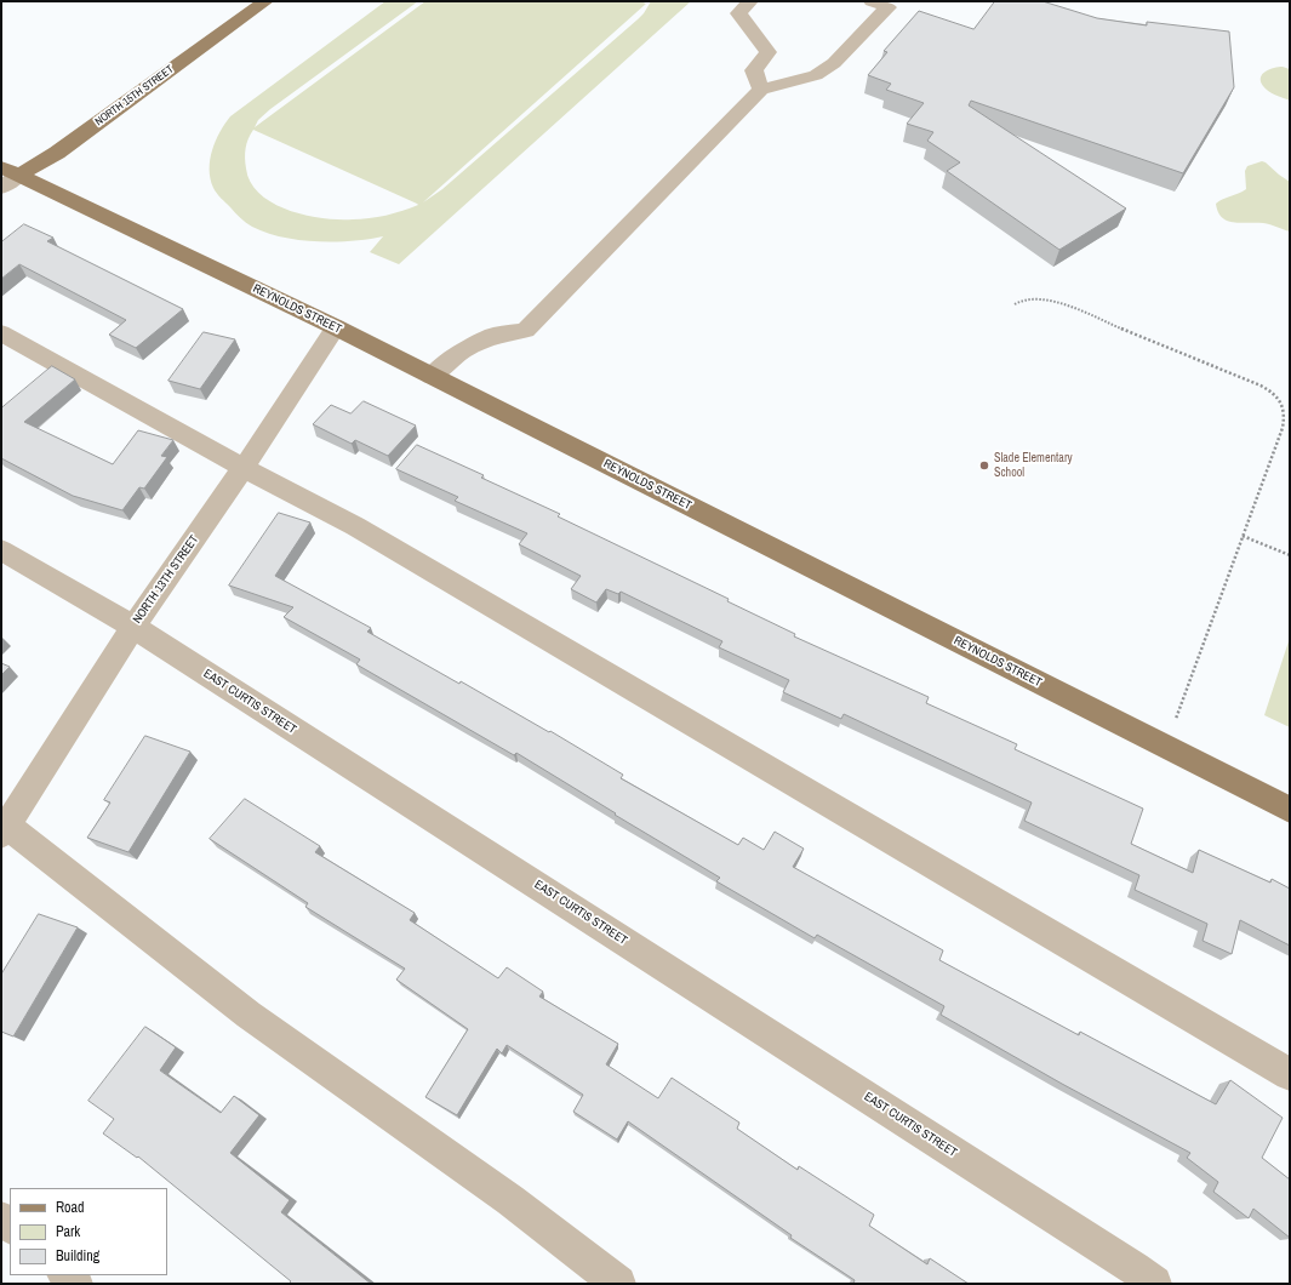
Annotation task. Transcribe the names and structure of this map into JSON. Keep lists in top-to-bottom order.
{
  "streets": {
    "main road": ["NORTH 15TH STREET", "REYNOLDS STREET"],
    "street": ["NORTH 13TH STREET", "EAST CURTIS STREET"]
  },
  "crossings": [
    ["NORTH 15TH STREET", "REYNOLDS STREET"],
    ["REYNOLDS STREET", "NORTH 13TH STREET"],
    ["NORTH 13TH STREET", "EAST CURTIS STREET"]
  ],
  "places": ["Slade Elementary School"],
  "legend": ["Road", "Park", "Building"]
}
